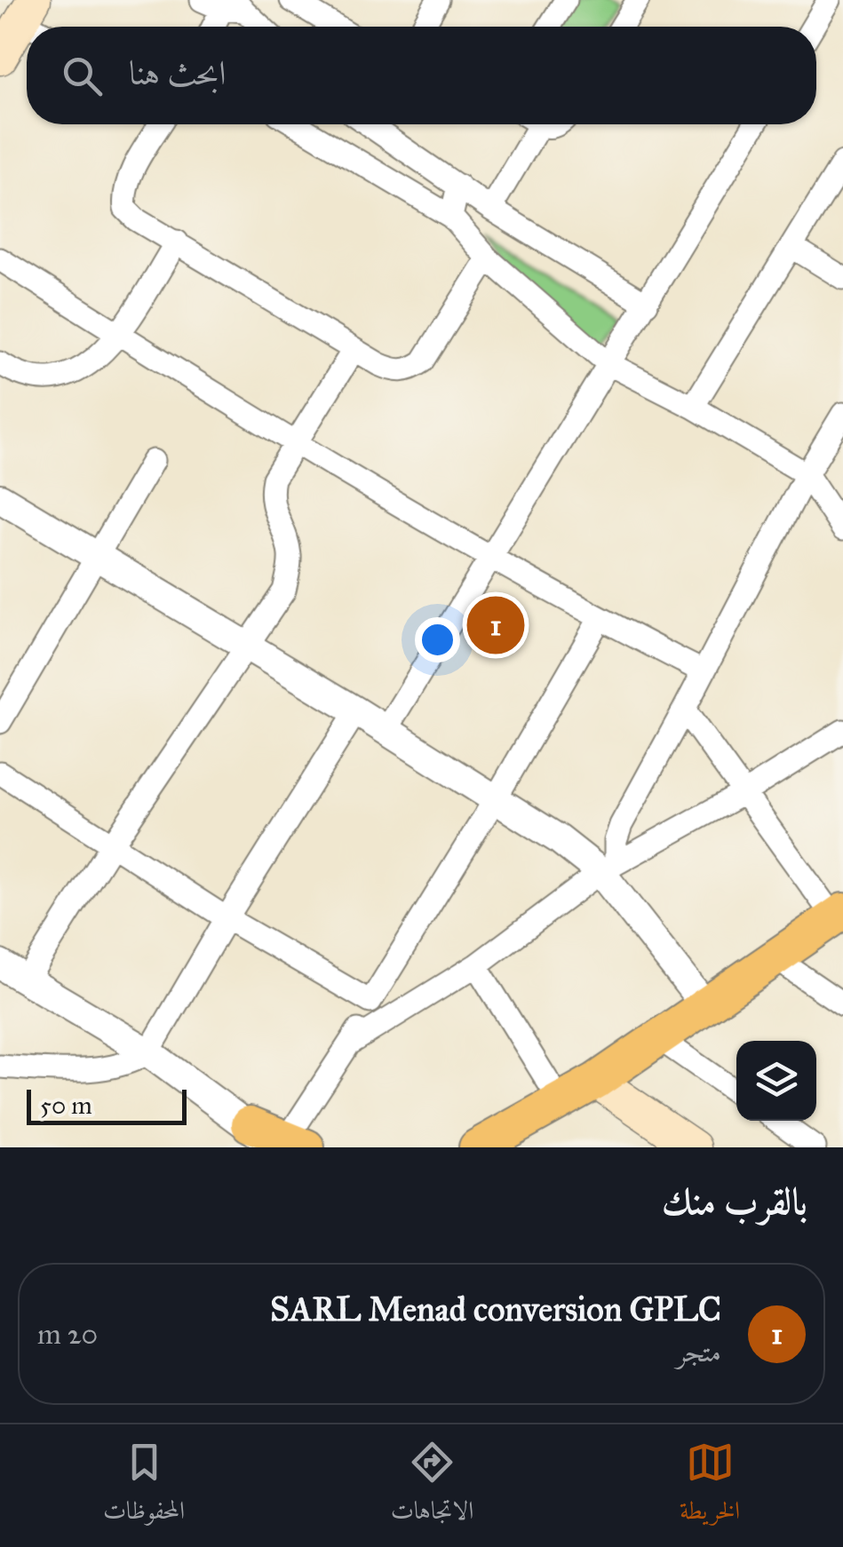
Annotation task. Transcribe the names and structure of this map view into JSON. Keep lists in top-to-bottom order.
{
  "scale_bar": "50 m",
  "page": {
    "search": "ابحث هنا",
    "pins": "1",
    "scale": "50 m",
    "heading": "بالقرب منك",
    "list": [
      {
        "mark": "1",
        "name": "SARL Menad conversion GPLC",
        "note": "متجر",
        "value": "20 m"
      }
    ],
    "nav": ["الخريطة", "الاتجاهات", "المحفوظات"]
  }
}
